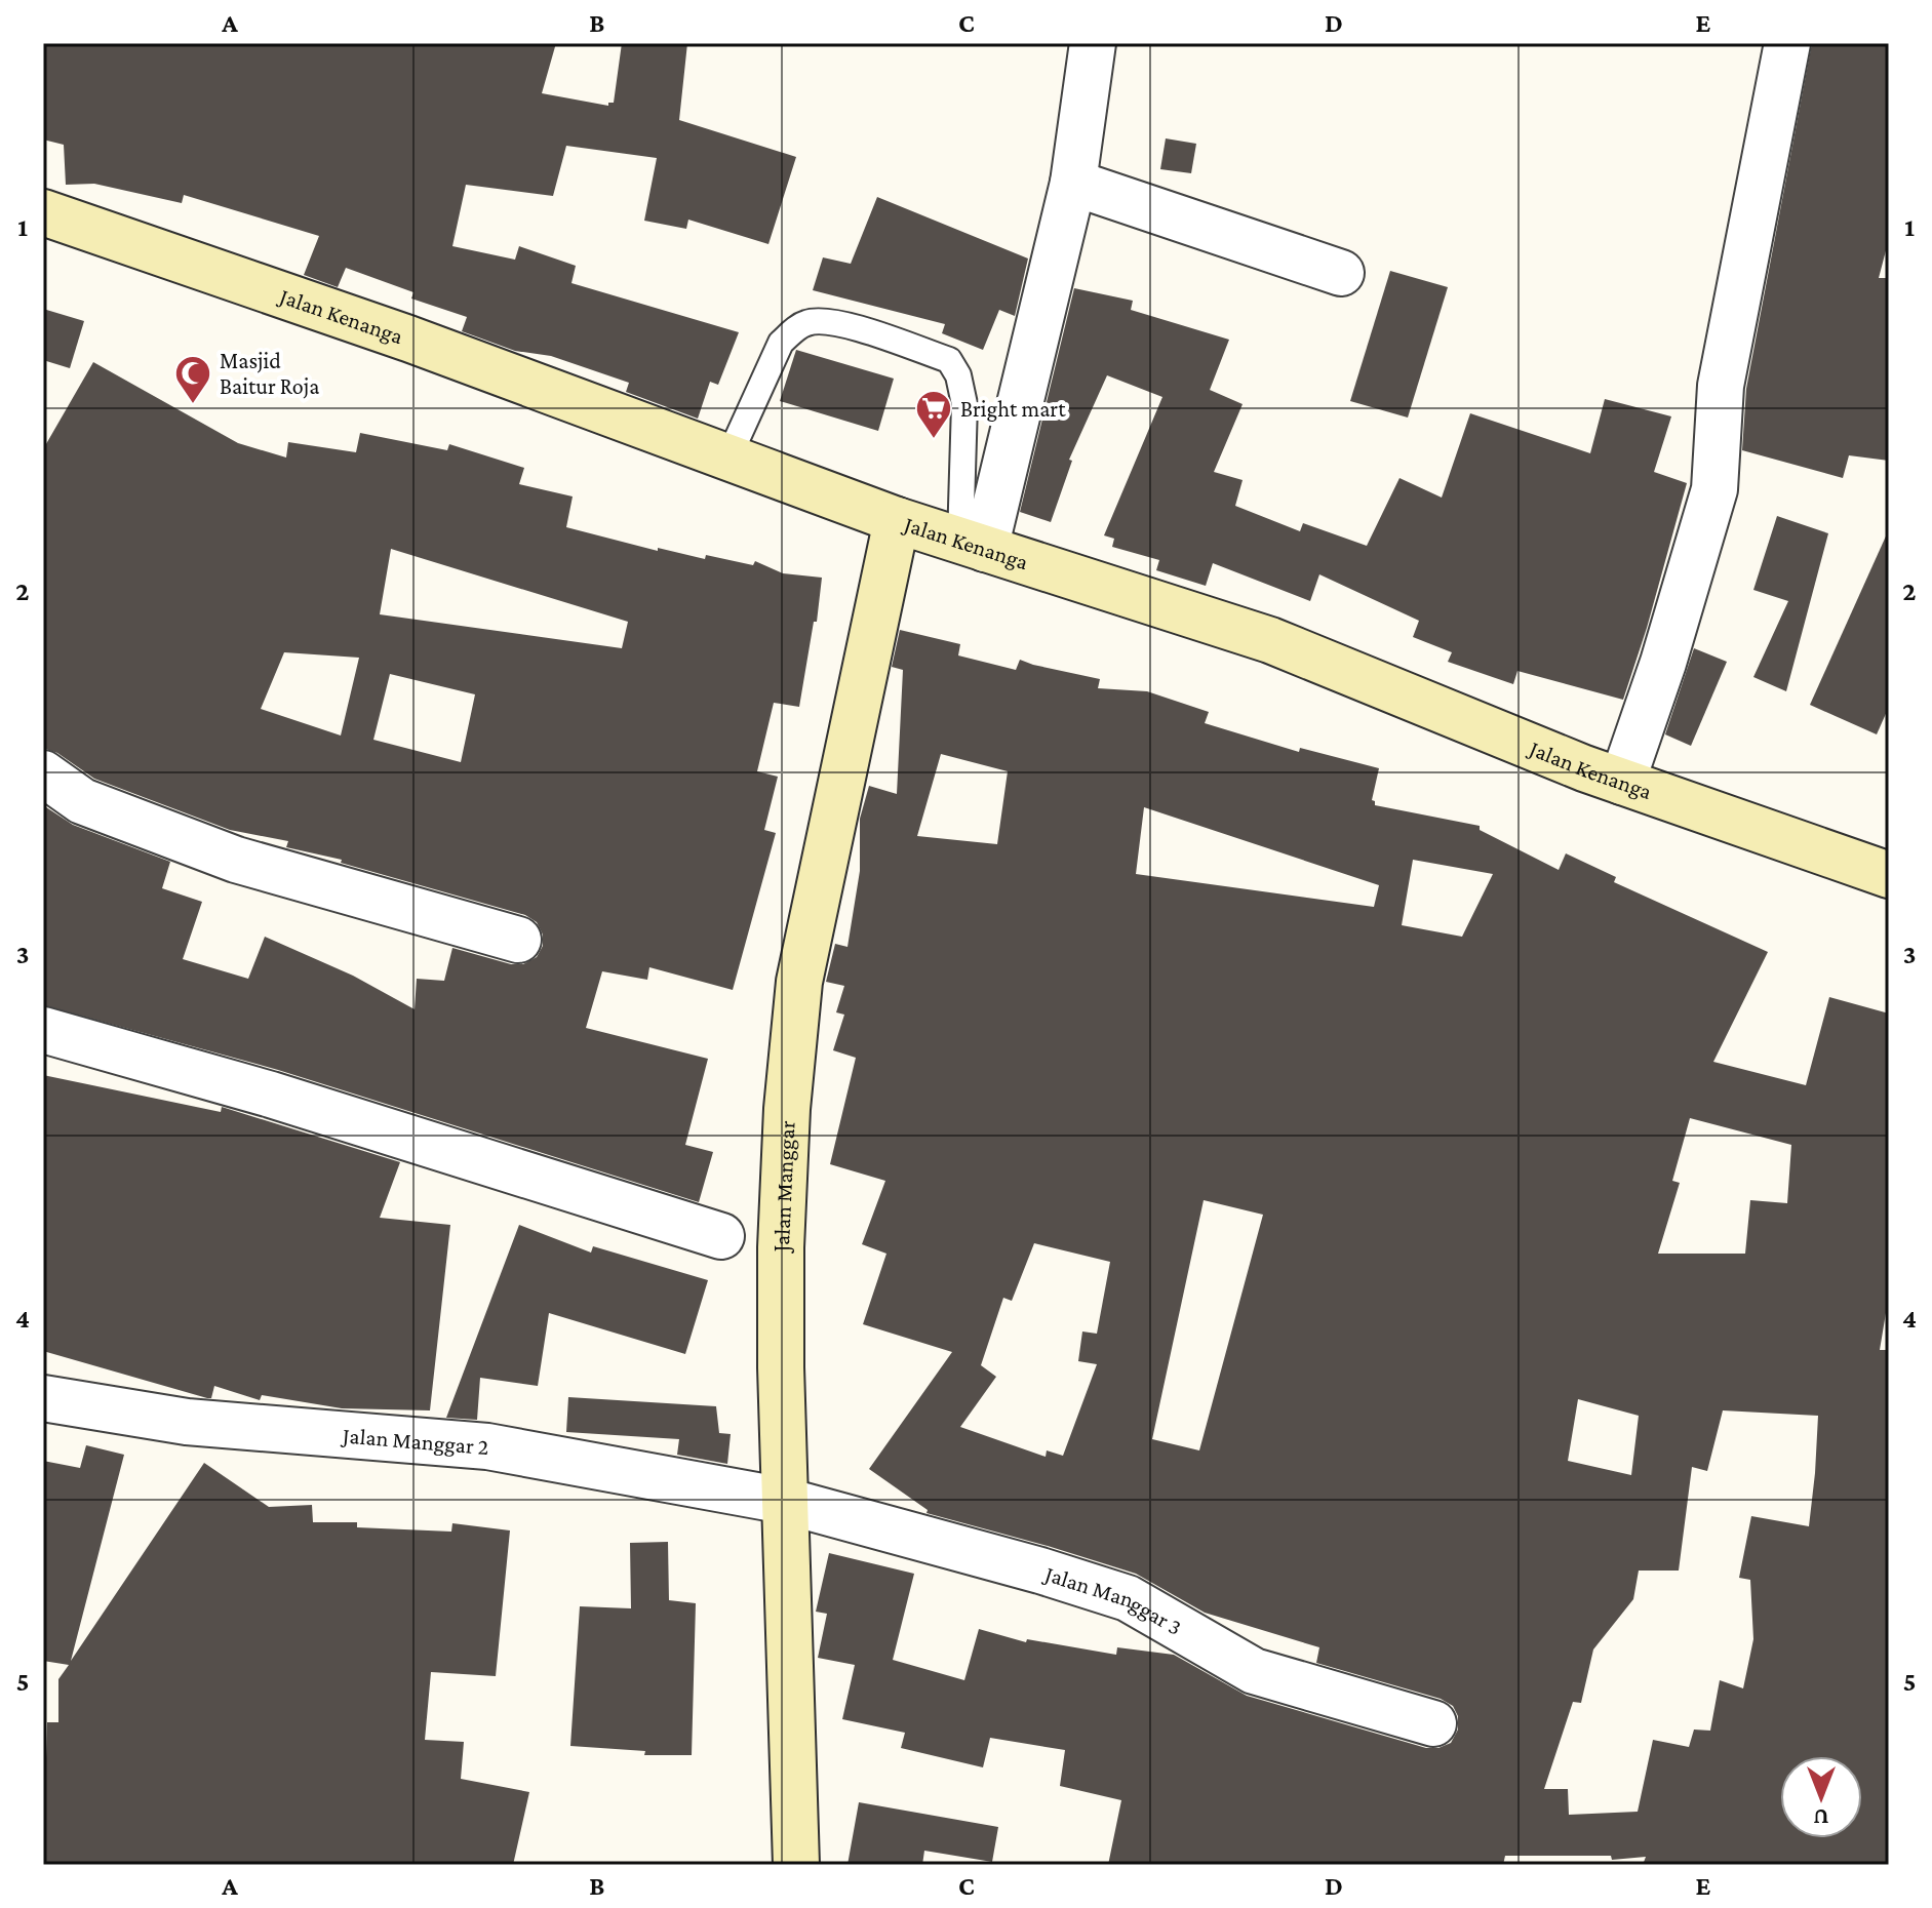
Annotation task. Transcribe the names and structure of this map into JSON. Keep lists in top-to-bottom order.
{
  "streets": {
    "main road": ["Jalan Kenanga", "Jalan Manggar"],
    "street": ["Jalan Manggar 2", "Jalan Manggar 3"]
  },
  "crossings": [
    ["Jalan Kenanga", "Jalan Manggar"],
    ["Jalan Manggar", "Jalan Manggar 2"],
    ["Jalan Manggar", "Jalan Manggar 3"],
    ["Jalan Manggar 2", "Jalan Manggar 3"]
  ],
  "places": {
    "mosque": ["Masjid Baitur Roja"],
    "supermarket": ["Bright mart"]
  },
  "north": "bottom",
  "grid": {
    "columns": [
      "A",
      "B",
      "C",
      "D",
      "E"
    ],
    "rows": [
      "1",
      "2",
      "3",
      "4",
      "5"
    ]
  }
}
